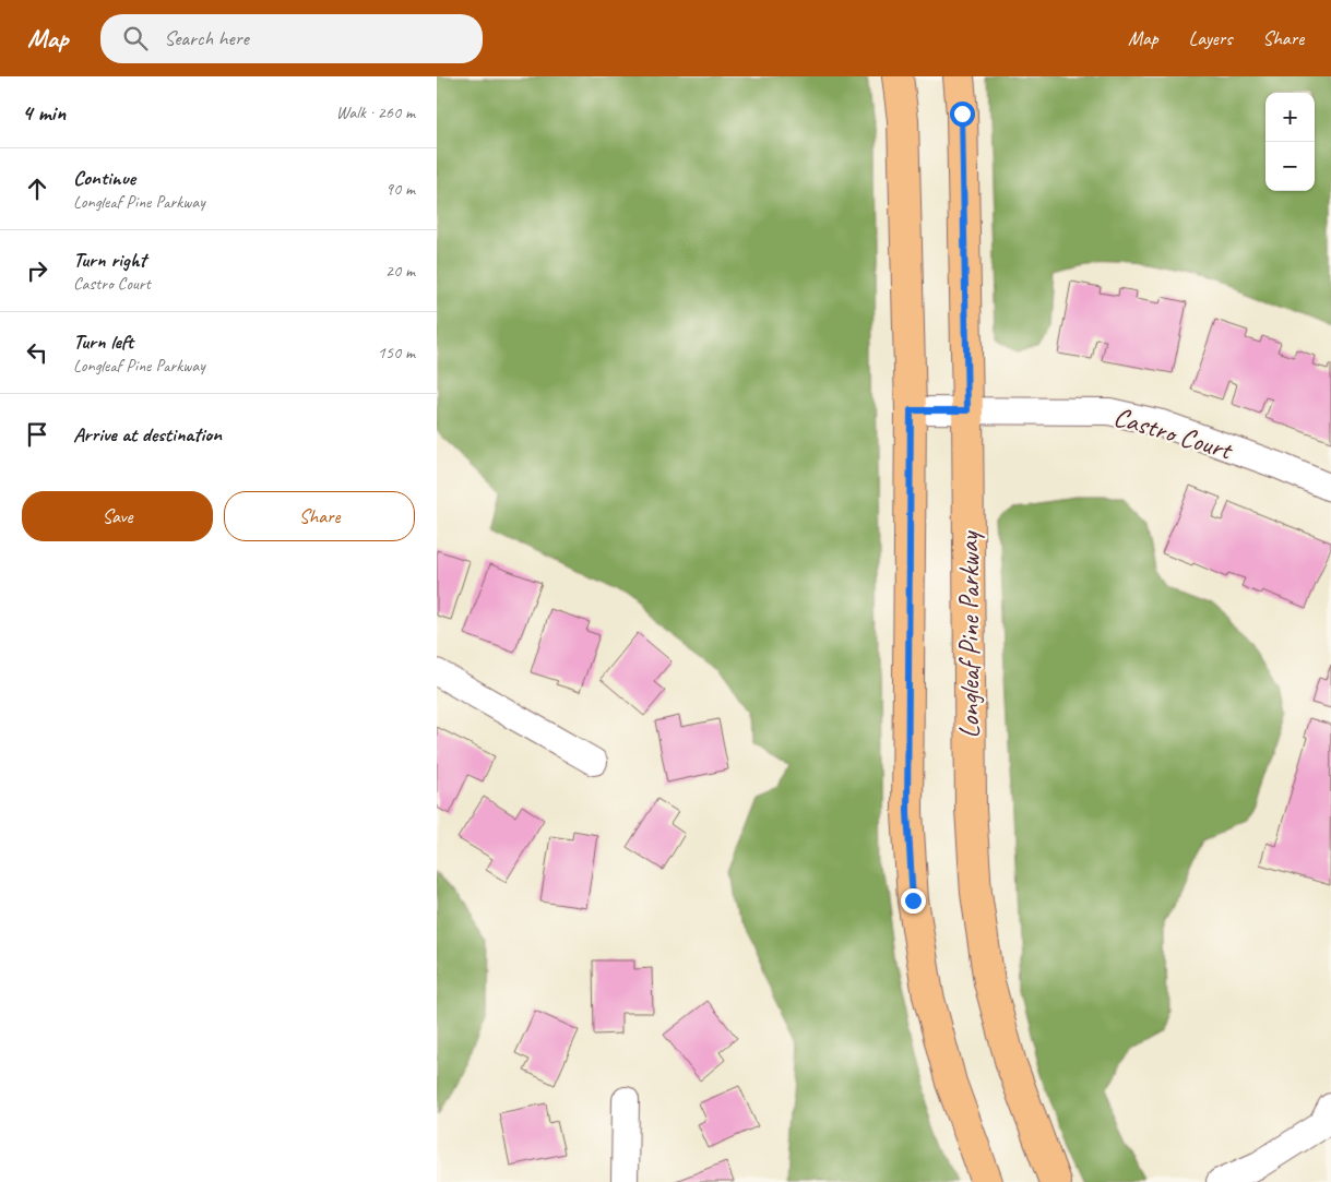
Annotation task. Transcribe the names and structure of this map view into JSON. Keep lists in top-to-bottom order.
{
  "streets": {
    "main road": ["Longleaf Pine Parkway"],
    "street": ["Castro Court"]
  },
  "crossings": [
    ["Castro Court", "Longleaf Pine Parkway"]
  ],
  "page": {
    "header": "Map",
    "search": "Search here",
    "nav": ["Map", "Layers", "Share"],
    "heading": ["4 min", "Walk · 260 m"],
    "map_buttons": ["+", "−"],
    "list": [
      ["Continue", "Longleaf Pine Parkway", "90 m"],
      ["Turn right", "Castro Court", "20 m"],
      ["Turn left", "Longleaf Pine Parkway", "150 m"],
      "Arrive at destination"
    ],
    "buttons": ["Save", "Share"]
  }
}
